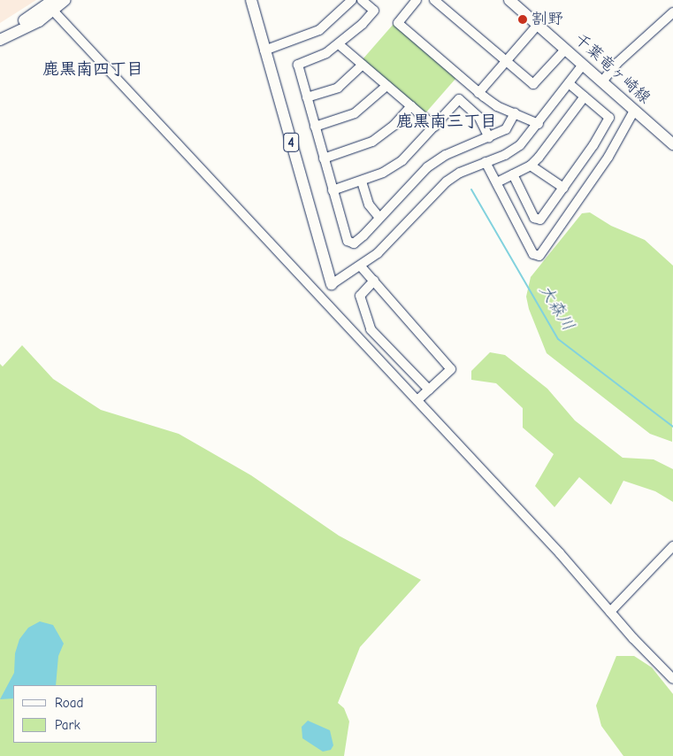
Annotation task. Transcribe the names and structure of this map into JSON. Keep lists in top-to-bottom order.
{
  "streets": {
    "main road": ["千葉竜ヶ崎線", "4"]
  },
  "districts": ["鹿黒南四丁目", "鹿黒南三丁目"],
  "water": ["大森川"],
  "places": ["割野"],
  "legend": ["Road", "Park"]
}
